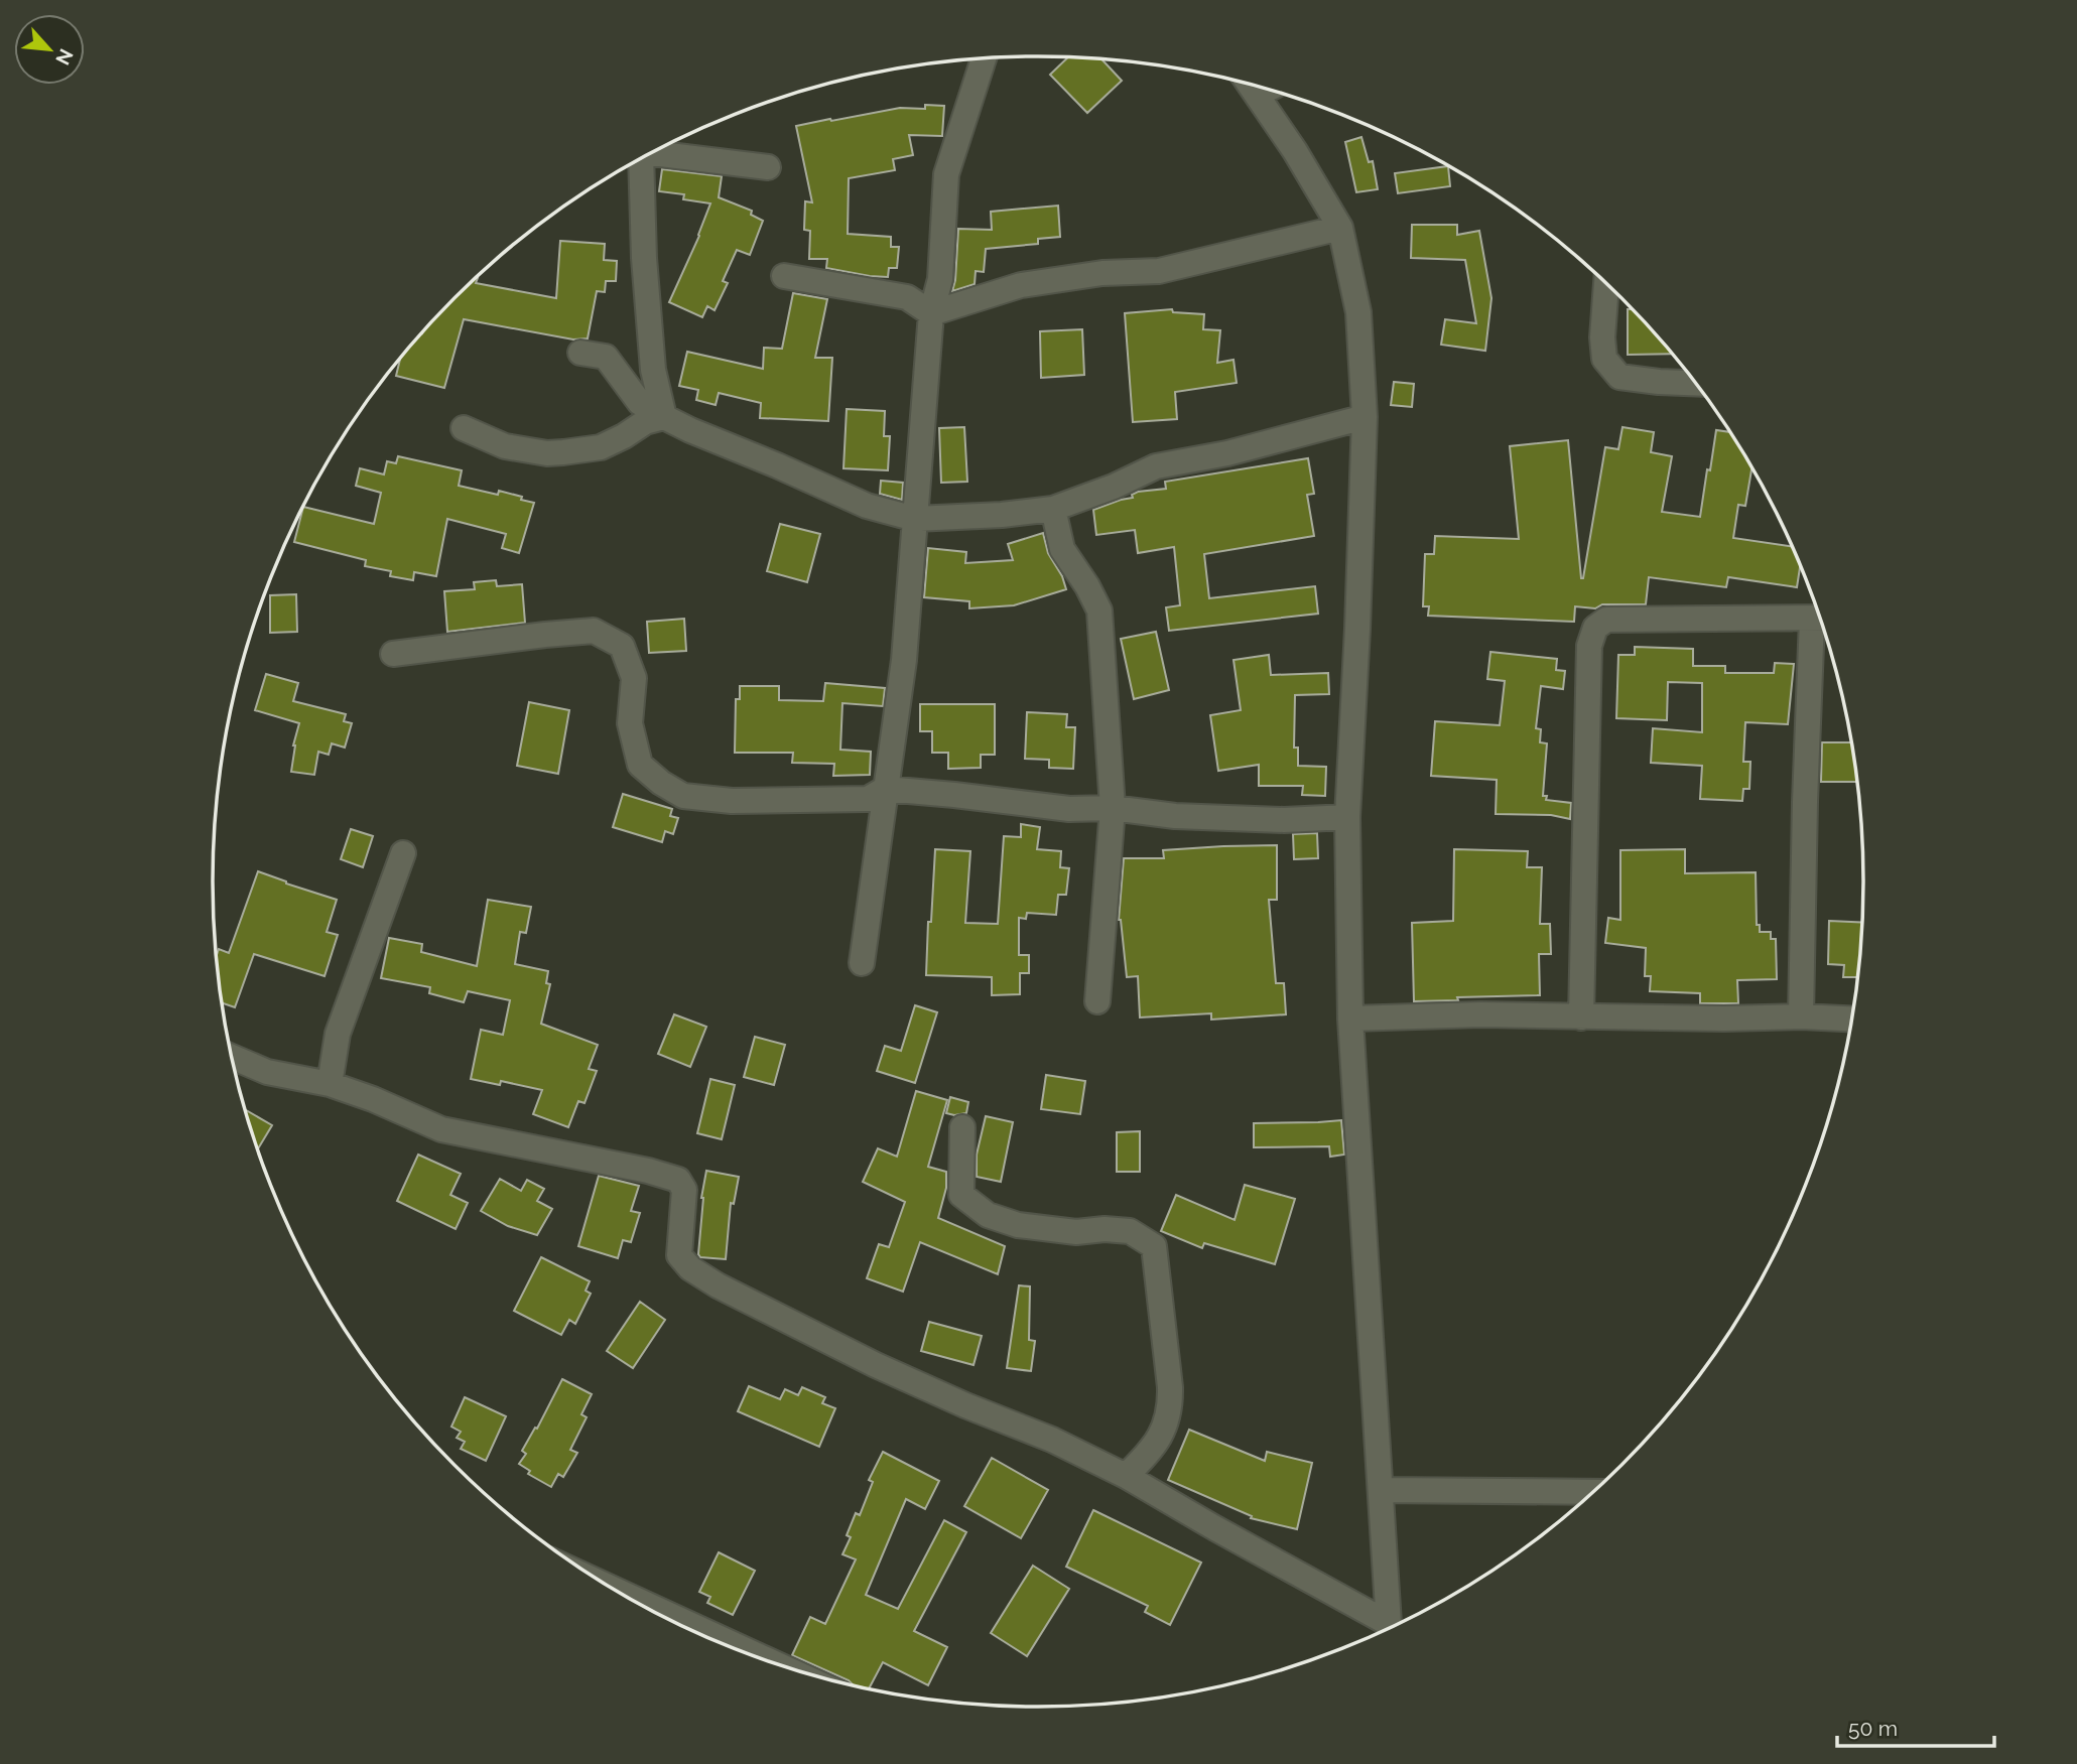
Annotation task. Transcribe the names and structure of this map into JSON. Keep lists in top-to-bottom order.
{
  "scale_bar": "50 m",
  "north": "bottom right"
}
